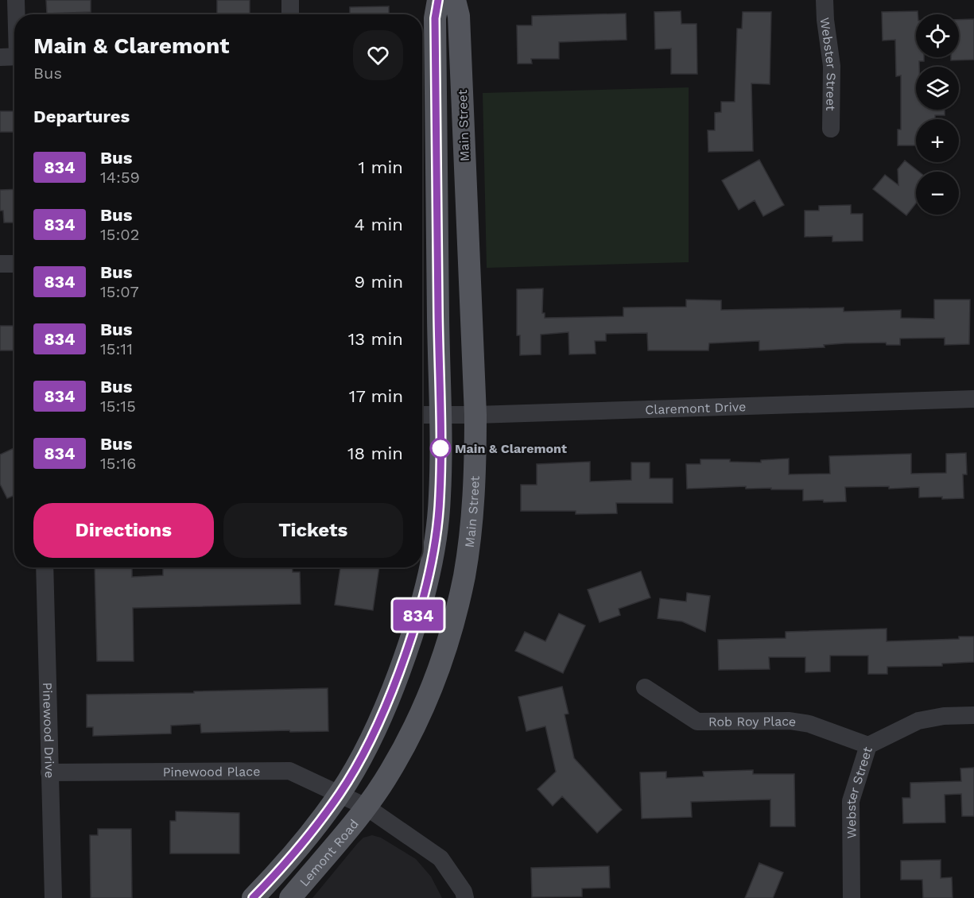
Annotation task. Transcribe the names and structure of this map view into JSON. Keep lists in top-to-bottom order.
{
  "streets": {
    "main road": ["Main Street", "Lemont Road"],
    "street": [
      "Webster Street",
      "Claremont Drive",
      "Rob Roy Place",
      "Pinewood Drive",
      "Pinewood Place"
    ]
  },
  "crossings": [
    ["Webster Street", "Rob Roy Place"],
    ["Main Street", "Claremont Drive"],
    ["Main Street", "Pinewood Place"],
    ["Main Street", "Lemont Road"],
    ["Pinewood Drive", "Pinewood Place"],
    ["Pinewood Place", "Lemont Road"]
  ],
  "places": ["Main & Claremont"],
  "lines": ["bus line 834"],
  "page": {
    "on_map": "834",
    "map_buttons": ["+", "−"],
    "heading": [
      ["Main & Claremont", "Bus"],
      "Departures"
    ],
    "list": [
      {
        "mark": "834",
        "name": "Bus",
        "note": "14:59",
        "value": "1 min"
      },
      {
        "mark": "834",
        "name": "Bus",
        "note": "15:02",
        "value": "4 min"
      },
      {
        "mark": "834",
        "name": "Bus",
        "note": "15:07",
        "value": "9 min"
      },
      {
        "mark": "834",
        "name": "Bus",
        "note": "15:11",
        "value": "13 min"
      },
      {
        "mark": "834",
        "name": "Bus",
        "note": "15:15",
        "value": "17 min"
      },
      {
        "mark": "834",
        "name": "Bus",
        "note": "15:16",
        "value": "18 min"
      }
    ],
    "buttons": ["Directions", "Tickets"]
  }
}
